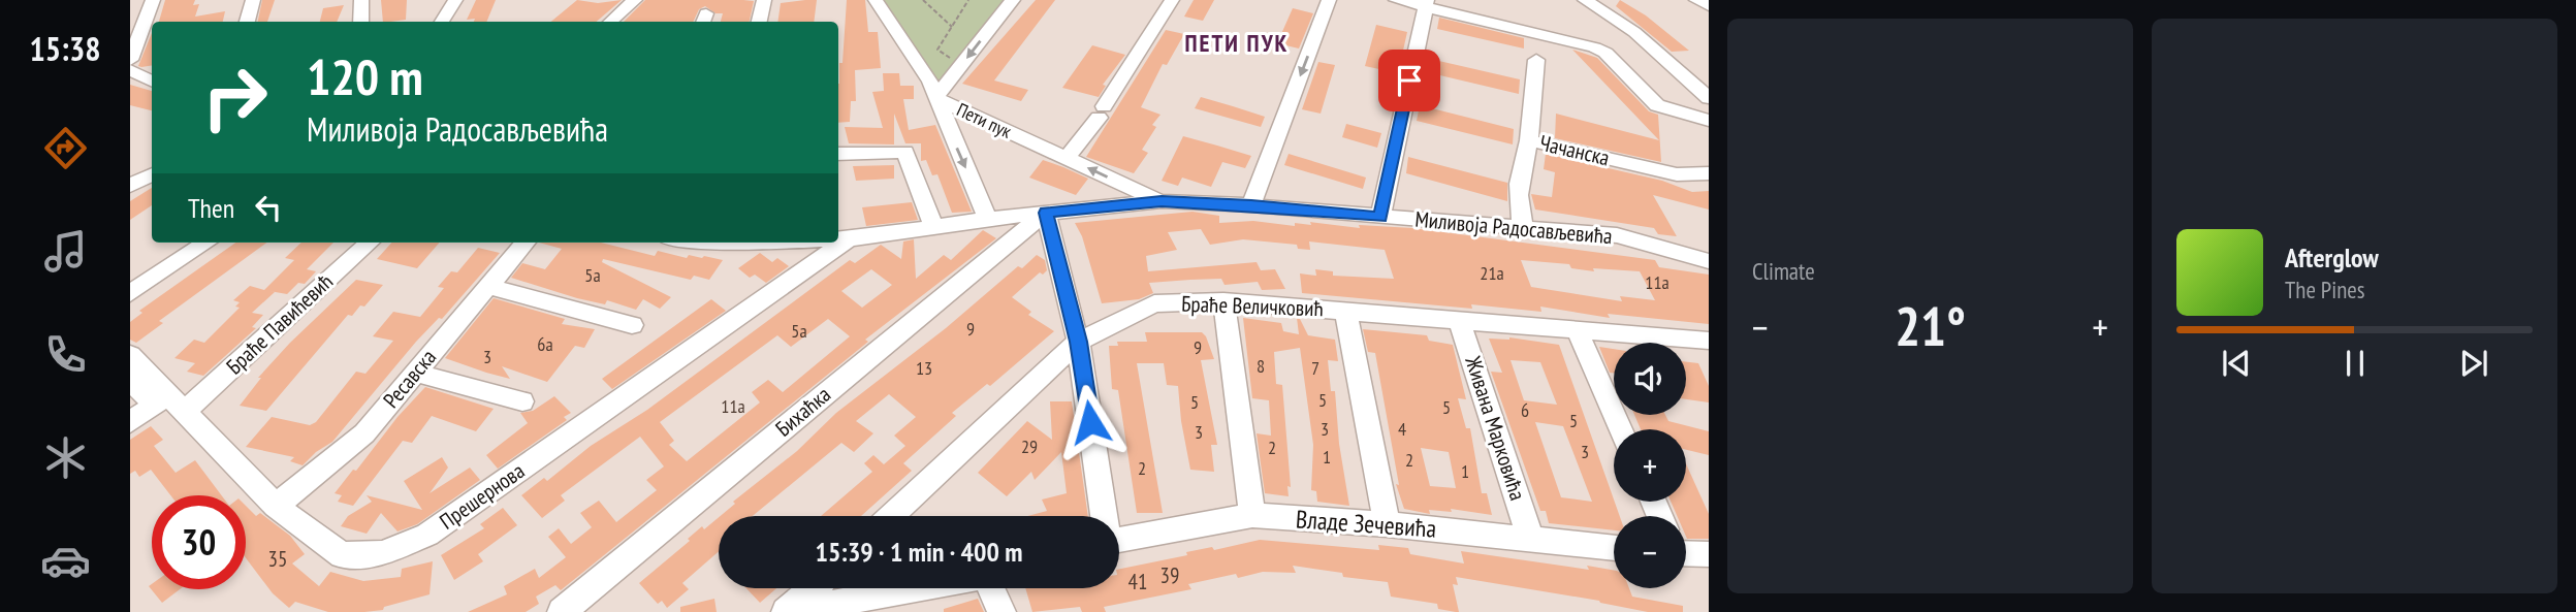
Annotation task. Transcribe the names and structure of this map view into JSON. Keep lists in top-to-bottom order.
{
  "streets": {
    "street": [
      "Пети пук",
      "Чачанска",
      "Миливоја Радосављевића",
      "Браће Величковић",
      "Браће Павићевић",
      "Ресавска",
      "Бихаћка",
      "Живана Марковића",
      "Прешернова",
      "Владе Зечевића"
    ]
  },
  "crossings": [
    ["Пети пук", "Миливоја Радосављевића"],
    ["Чачанска", "Миливоја Радосављевића"],
    ["Миливоја Радосављевића", "Бихаћка"],
    ["Миливоја Радосављевића", "Прешернова"],
    ["Браће Величковић", "Живана Марковића"],
    ["Браће Павићевић", "Прешернова"],
    ["Ресавска", "Прешернова"],
    ["Живана Марковића", "Владе Зечевића"]
  ],
  "districts": ["ПЕТИ ПУК"],
  "house_numbers": [
    "21a",
    "5a",
    "11a",
    "9",
    "5a",
    "6a",
    "9",
    "3",
    "8",
    "13",
    "7",
    "5",
    "5",
    "11a",
    "5",
    "6",
    "5",
    "3",
    "4",
    "3",
    "29",
    "2",
    "3",
    "1",
    "2",
    "2",
    "1",
    "35",
    "39",
    "41"
  ],
  "page": {
    "tabs": "15:38",
    "tile": "Climate",
    "turn": ["120 m", "Миливоја Радосављевића"],
    "then": "Then",
    "song": ["Afterglow", "The Pines"],
    "heat": ["−", "21°", "+"],
    "map_buttons": ["+", "−"],
    "limit": "30",
    "trip": "15:39 · 1 min · 400 m"
  }
}
